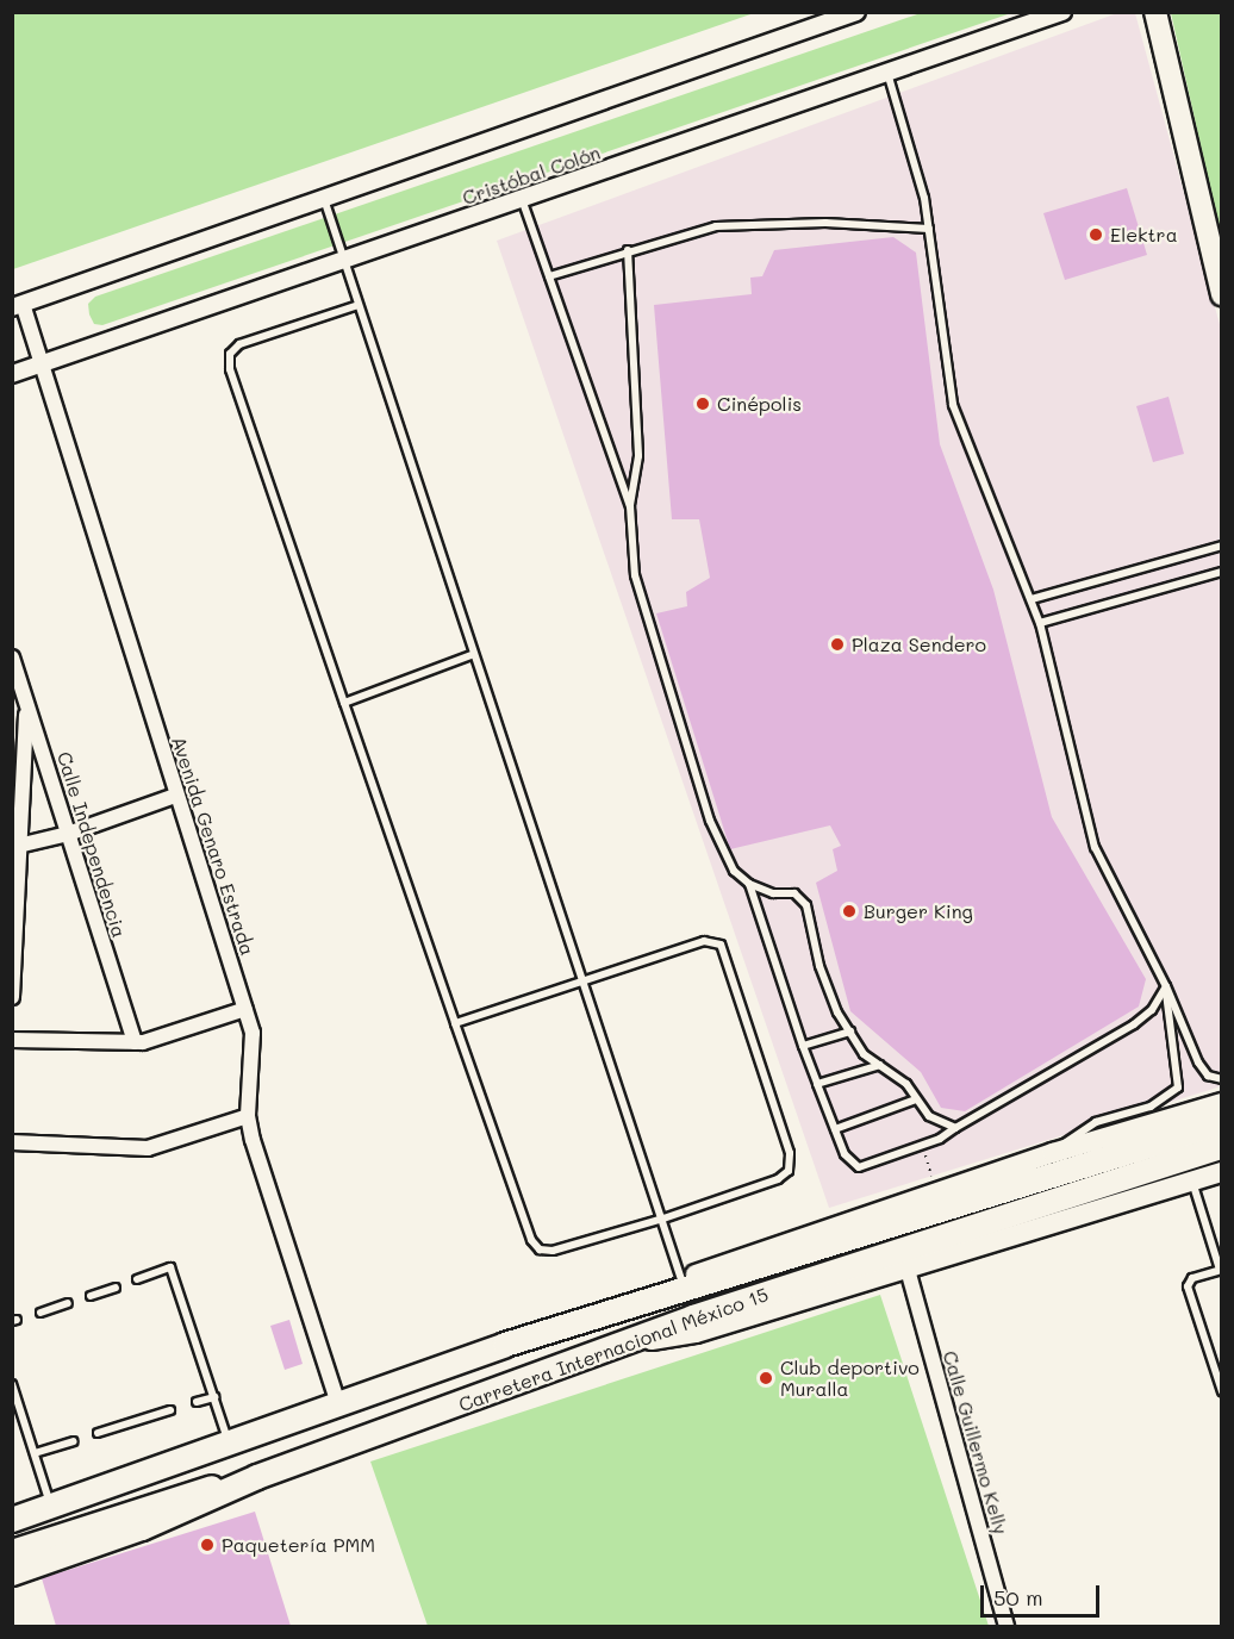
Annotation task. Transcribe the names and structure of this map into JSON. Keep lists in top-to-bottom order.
{
  "streets": {
    "highway": ["Carretera Internacional México 15"],
    "street": [
      "Cristóbal Colón",
      "Calle Independencia",
      "Avenida Genaro Estrada",
      "Calle Guillermo Kelly"
    ]
  },
  "crossings": [
    ["Cristóbal Colón", "Avenida Genaro Estrada"],
    ["Avenida Genaro Estrada", "Carretera Internacional México 15"]
  ],
  "places": [
    "Elektra",
    "Cinépolis",
    "Plaza Sendero",
    "Burger King",
    "Club deportivo Muralla",
    "Paquetería PMM"
  ],
  "scale_bar": "50 m"
}
